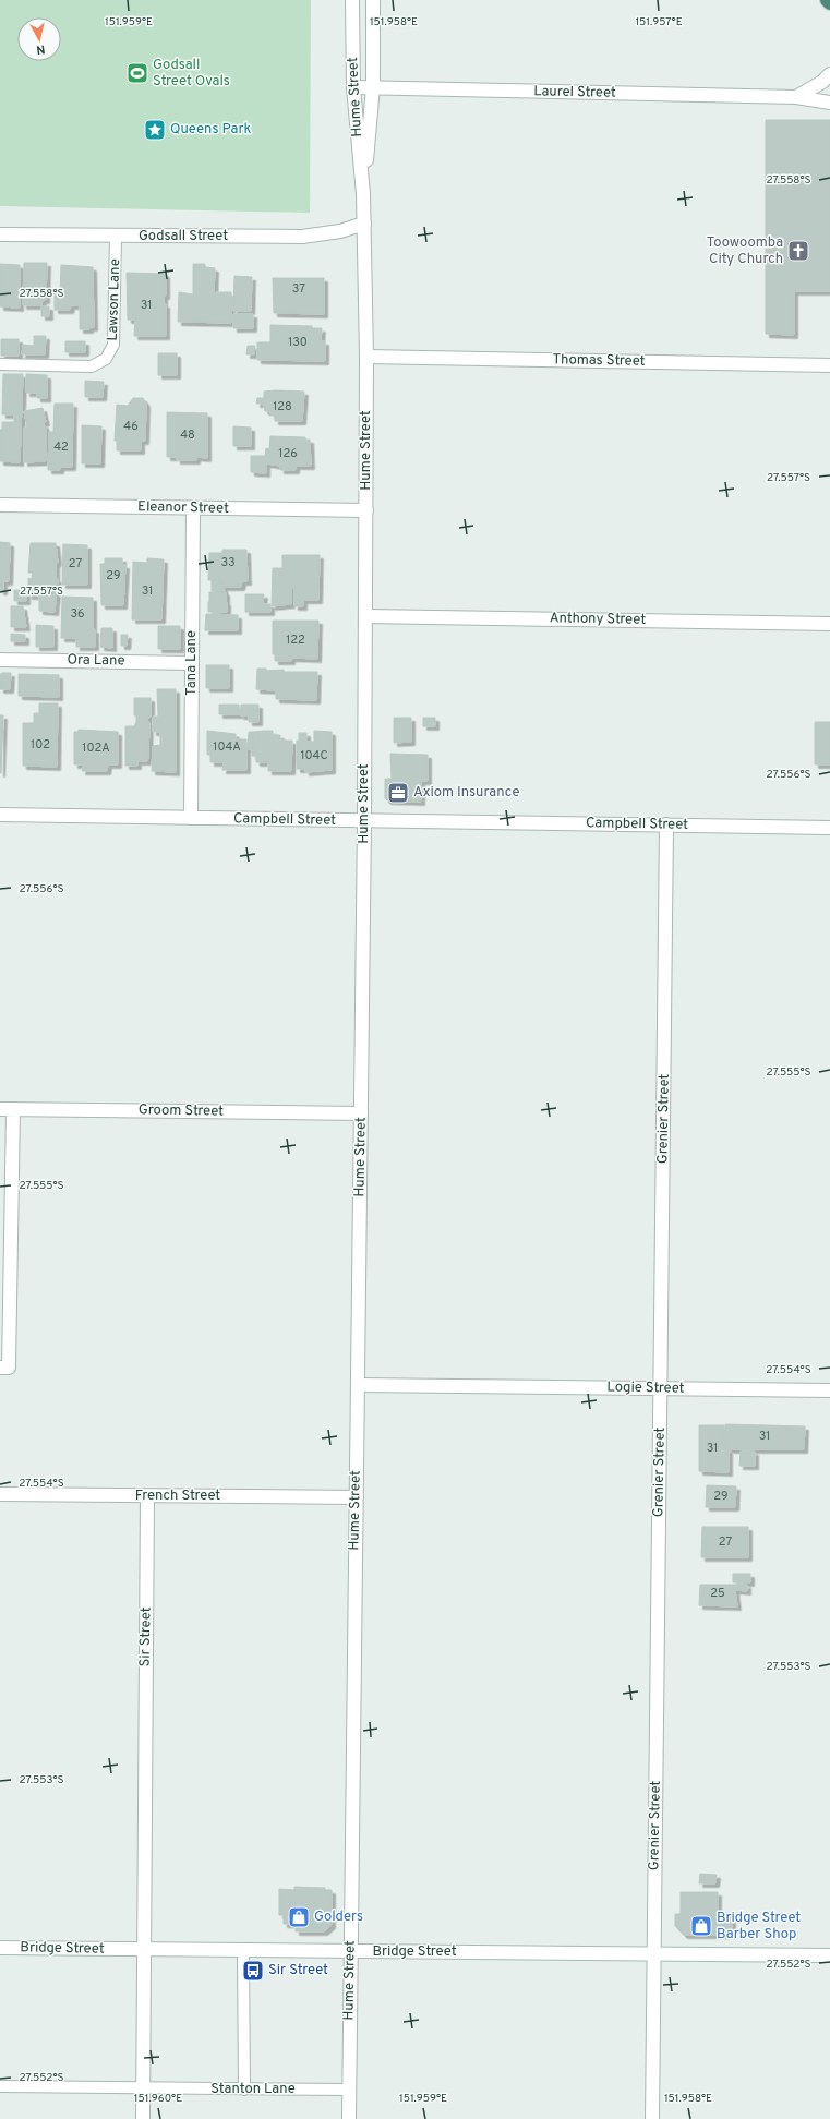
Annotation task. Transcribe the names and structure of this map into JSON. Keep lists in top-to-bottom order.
{
  "streets": {
    "street": [
      "Laurel Street",
      "Hume Street",
      "Godsall Street",
      "Thomas Street",
      "Eleanor Street",
      "Anthony Street",
      "Ora Lane",
      "Tana Lane",
      "Campbell Street",
      "Groom Street",
      "Grenier Street",
      "Logie Street",
      "French Street",
      "Sir Street",
      "Bridge Street"
    ],
    "lane": ["Lawson Lane", "Stanton Lane"]
  },
  "crossings": [
    ["Laurel Street", "Hume Street"],
    ["Hume Street", "Godsall Street"],
    ["Hume Street", "Thomas Street"],
    ["Hume Street", "Eleanor Street"],
    ["Hume Street", "Anthony Street"],
    ["Hume Street", "Campbell Street"],
    ["Hume Street", "Groom Street"],
    ["Hume Street", "Logie Street"],
    ["Hume Street", "French Street"],
    ["Hume Street", "Bridge Street"],
    ["Hume Street", "Stanton Lane"],
    ["Godsall Street", "Lawson Lane"],
    ["Eleanor Street", "Tana Lane"],
    ["Ora Lane", "Tana Lane"],
    ["Tana Lane", "Campbell Street"],
    ["Campbell Street", "Grenier Street"],
    ["Grenier Street", "Logie Street"],
    ["Grenier Street", "Bridge Street"],
    ["French Street", "Sir Street"],
    ["Sir Street", "Bridge Street"],
    ["Sir Street", "Stanton Lane"]
  ],
  "places": {
    "sports": ["Godsall Street Ovals"],
    "place": ["Queens Park"],
    "church": ["Toowoomba City Church"],
    "office": ["Axiom Insurance"],
    "shop": ["Golders", "Bridge Street Barber Shop"],
    "bus stop": ["Sir Street"]
  },
  "house_numbers": [
    "37",
    "31",
    "130",
    "128",
    "46",
    "48",
    "42",
    "126",
    "33",
    "27",
    "29",
    "31",
    "36",
    "122",
    "102",
    "104A",
    "102A",
    "104C",
    "31",
    "31",
    "29",
    "27",
    "25"
  ],
  "north": "bottom",
  "coordinates": [
    "151.959°E",
    "151.958°E",
    "151.957°E",
    "27.558°S",
    "27.557°S",
    "27.556°S",
    "27.555°S",
    "27.554°S",
    "27.553°S",
    "27.552°S",
    "151.960°E"
  ]
}
